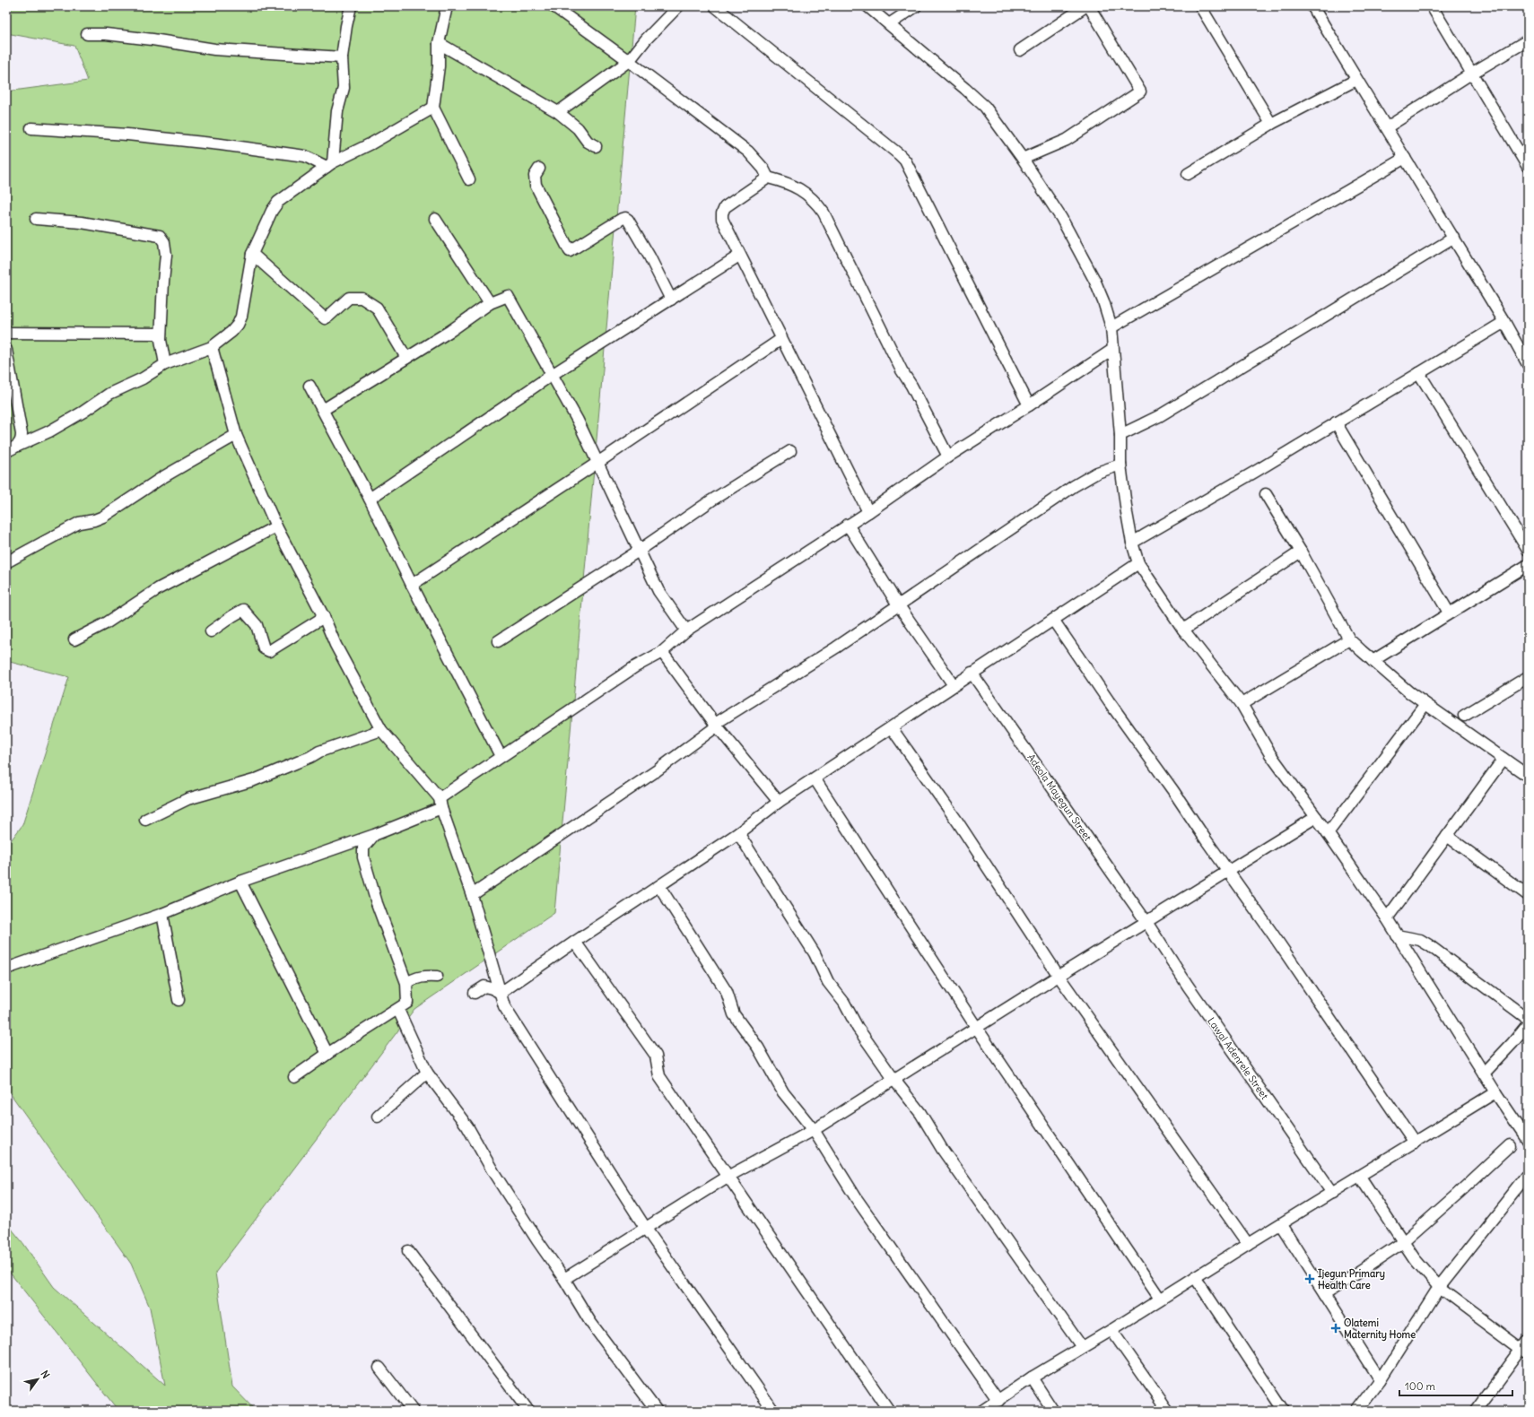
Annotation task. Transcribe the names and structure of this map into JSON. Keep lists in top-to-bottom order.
{
  "streets": {
    "street": ["Adeola Mayegun Street", "Lawal Adenrele Street"]
  },
  "crossings": [
    ["Adeola Mayegun Street", "Lawal Adenrele Street"]
  ],
  "places": {
    "health": ["Ijegun Primary Health Care", "Olatemi Maternity Home"]
  },
  "scale_bar": "100 m",
  "north": "top right"
}
